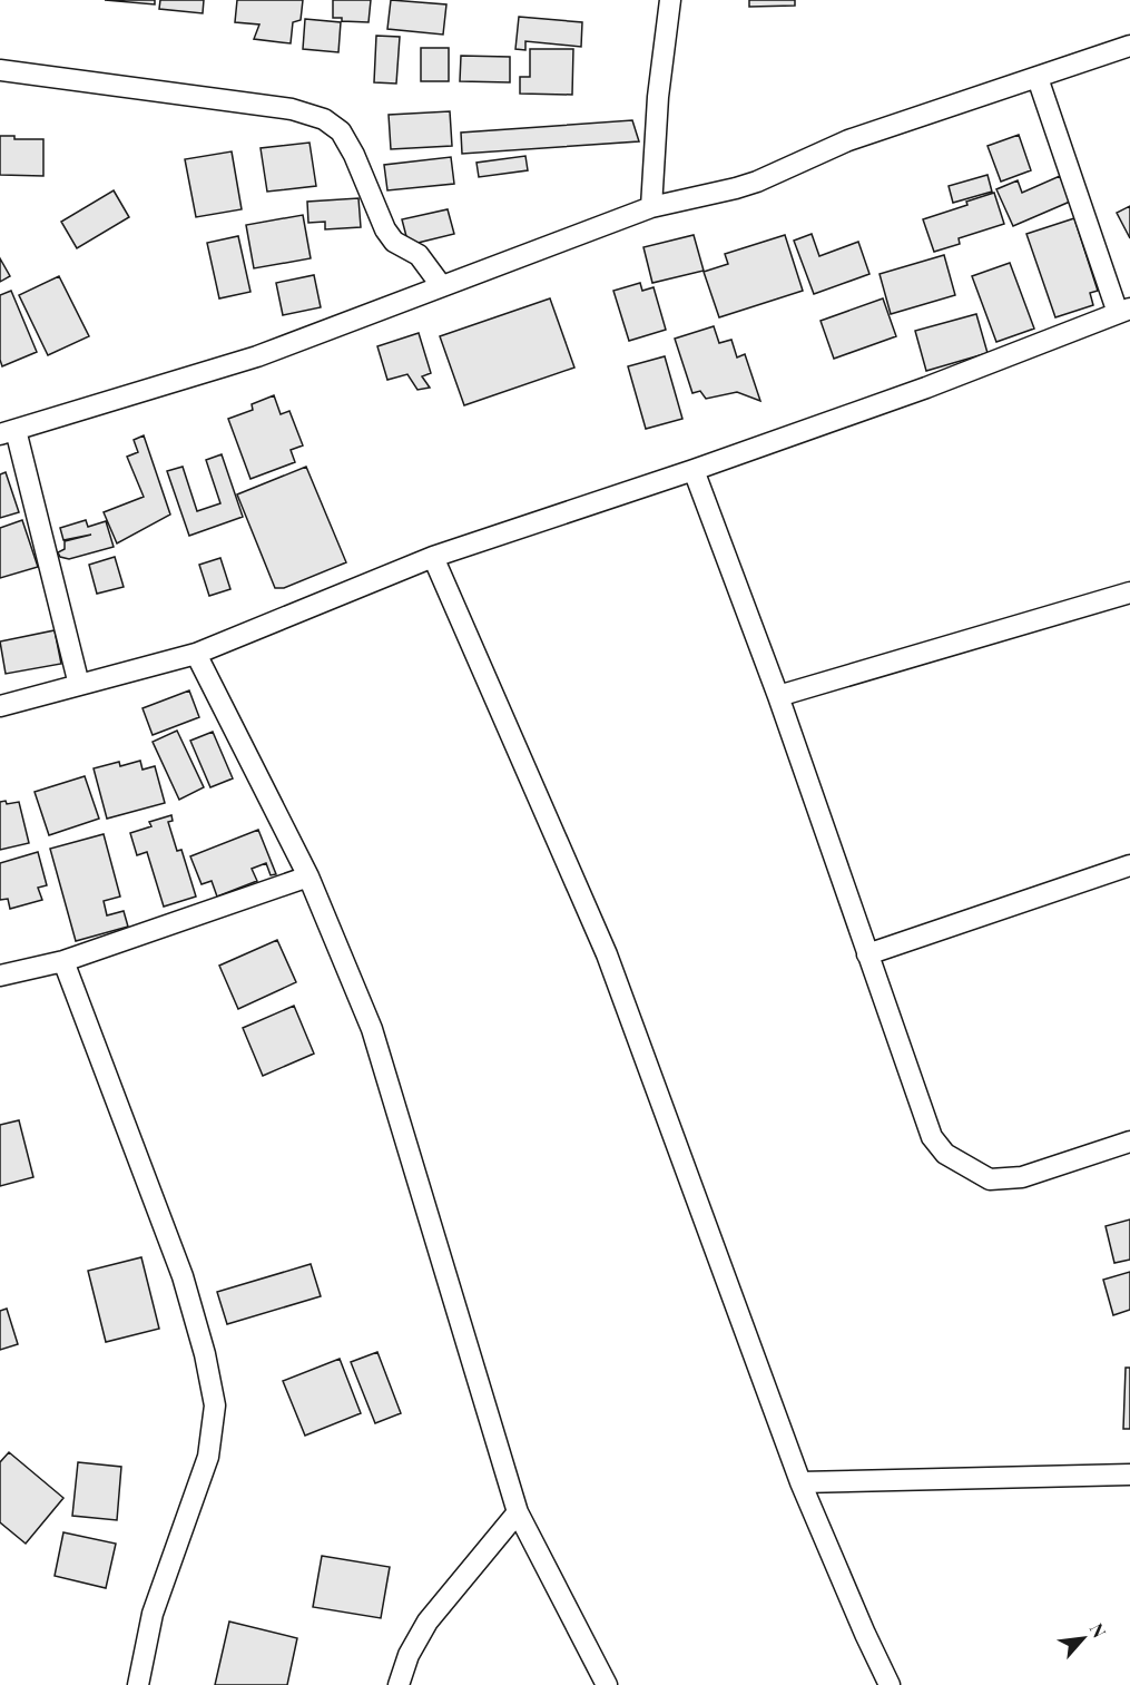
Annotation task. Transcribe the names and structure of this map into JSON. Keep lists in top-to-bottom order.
{
  "north": "top right"
}
